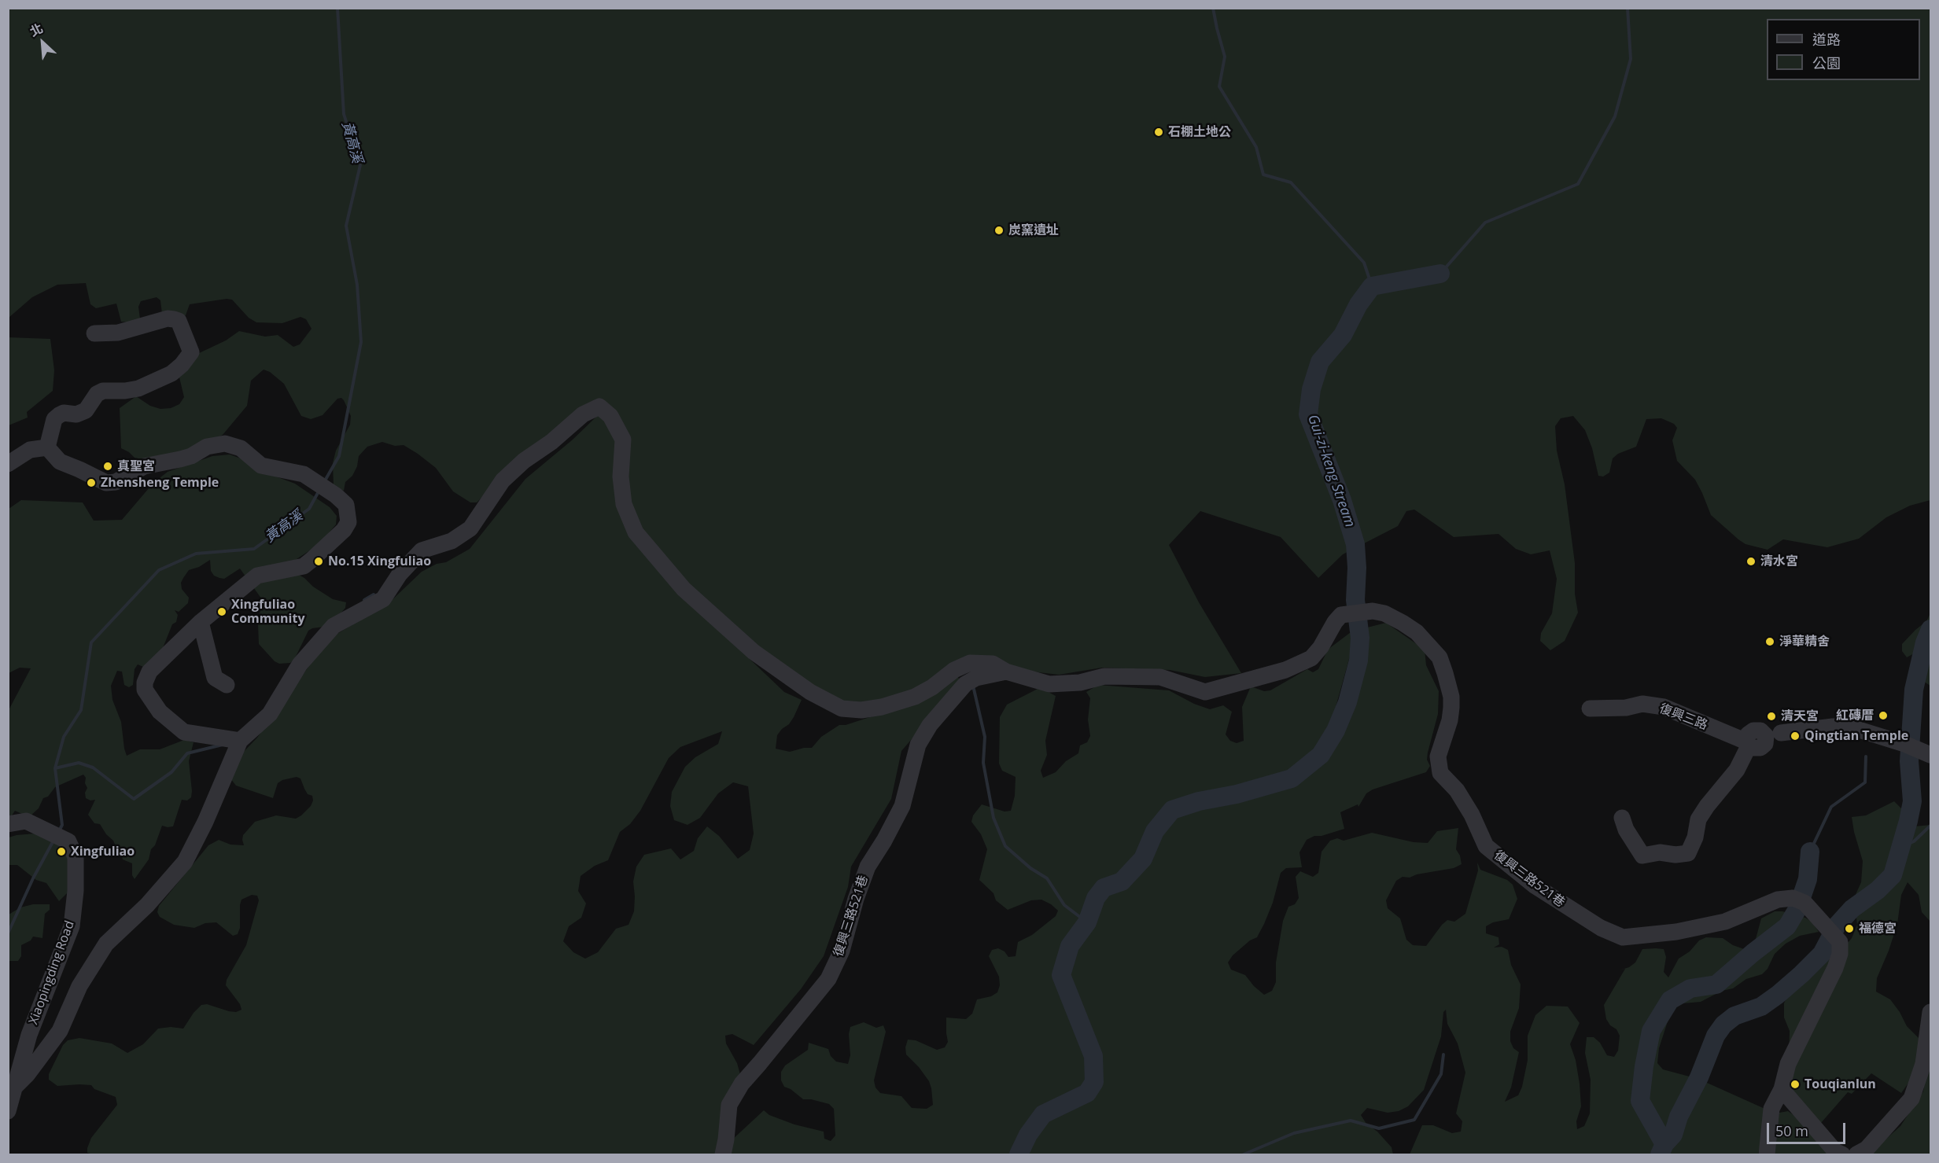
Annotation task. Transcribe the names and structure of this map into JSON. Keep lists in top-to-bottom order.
{
  "streets": {
    "street": ["復興三路", "復興三路521巷", "Xiaopingding Road"]
  },
  "water": ["黃高溪", "Gui-zi-keng Stream"],
  "places": [
    "石棚土地公",
    "炭窯遺址",
    "真聖宮",
    "Zhensheng Temple",
    "No.15 Xingfuliao",
    "清水宮",
    "Xingfuliao Community",
    "淨華精舍",
    "紅磚厝",
    "清天宮",
    "Qingtian Temple",
    "Xingfuliao",
    "福德宮",
    "Touqianlun"
  ],
  "legend": ["道路", "公園"],
  "scale_bar": "50 m",
  "north": "top left"
}
